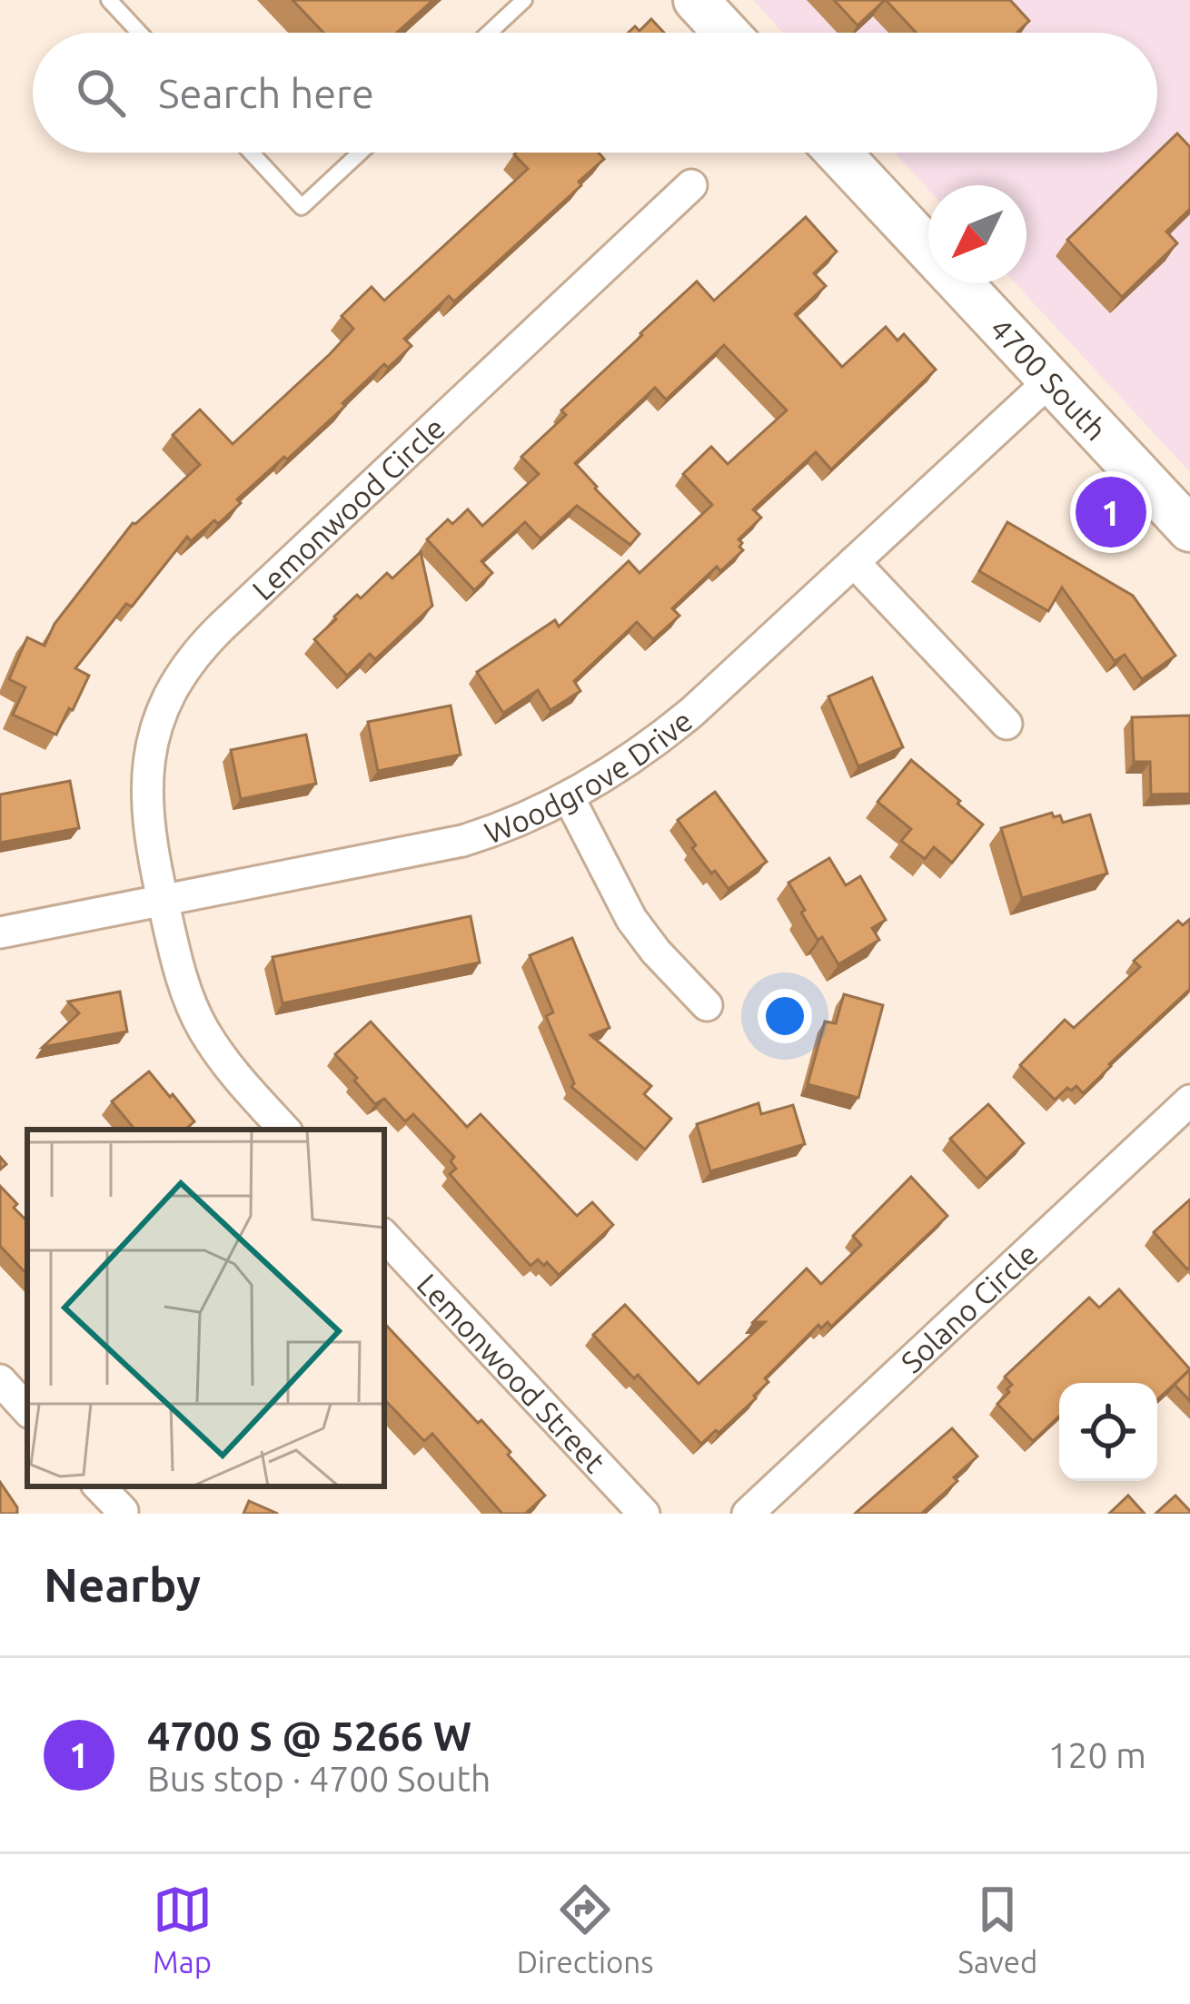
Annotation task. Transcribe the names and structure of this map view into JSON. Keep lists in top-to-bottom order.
{
  "streets": {
    "main road": ["4700 South"],
    "street": [
      "Lemonwood Circle",
      "Woodgrove Drive",
      "Solano Circle",
      "Lemonwood Street"
    ]
  },
  "crossings": [
    ["4700 South", "Woodgrove Drive"],
    ["Lemonwood Circle", "Woodgrove Drive"]
  ],
  "north": "bottom left",
  "page": {
    "search": "Search here",
    "pins": "1",
    "heading": "Nearby",
    "list": [
      {
        "mark": "1",
        "name": "4700 S @ 5266 W",
        "note": "Bus stop · 4700 South",
        "value": "120 m"
      }
    ],
    "nav": ["Map", "Directions", "Saved"]
  }
}
